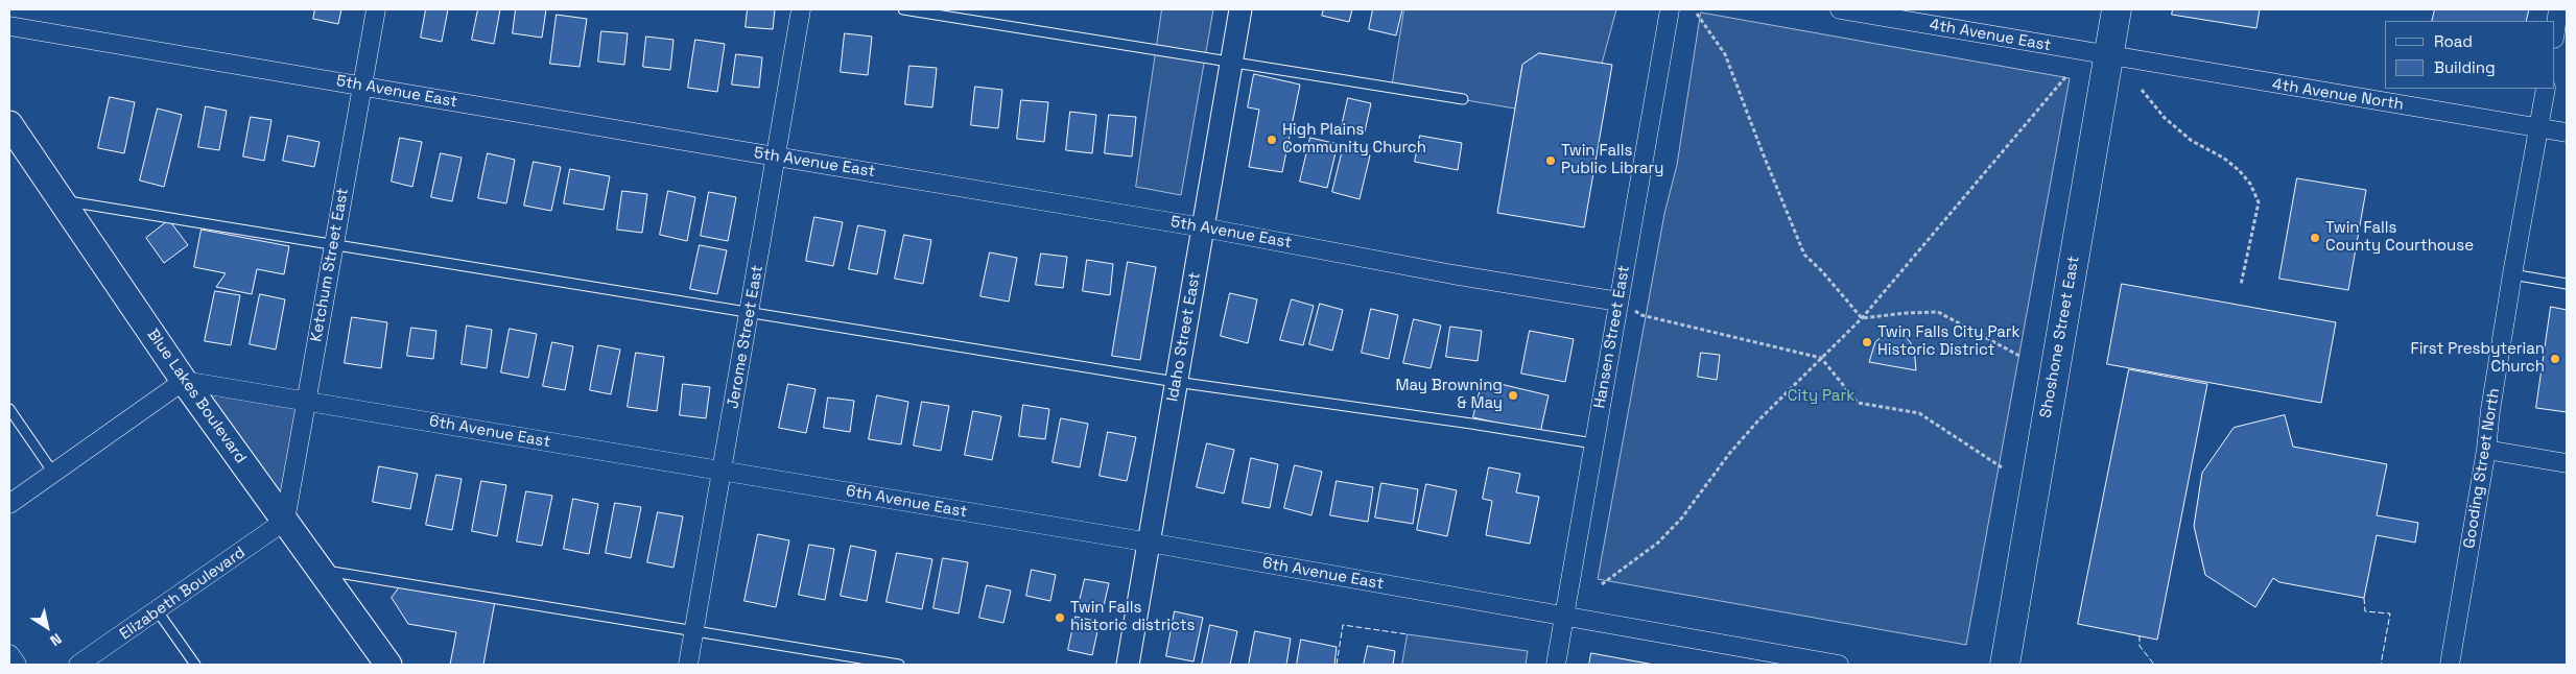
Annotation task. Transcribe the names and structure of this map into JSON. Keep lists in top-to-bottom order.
{
  "streets": {
    "main road": ["Shoshone Street East", "Blue Lakes Boulevard"],
    "street": [
      "4th Avenue East",
      "5th Avenue East",
      "4th Avenue North",
      "Ketchum Street East",
      "Jerome Street East",
      "Idaho Street East",
      "Hansen Street East",
      "6th Avenue East",
      "Gooding Street North",
      "Elizabeth Boulevard"
    ]
  },
  "crossings": [
    ["4th Avenue East", "4th Avenue North"],
    ["4th Avenue East", "Shoshone Street East"],
    ["5th Avenue East", "Ketchum Street East"],
    ["5th Avenue East", "Jerome Street East"],
    ["5th Avenue East", "Idaho Street East"],
    ["5th Avenue East", "Hansen Street East"],
    ["4th Avenue North", "Shoshone Street East"],
    ["4th Avenue North", "Gooding Street North"],
    ["Ketchum Street East", "Blue Lakes Boulevard"],
    ["Ketchum Street East", "6th Avenue East"],
    ["Ketchum Street East", "Elizabeth Boulevard"],
    ["Jerome Street East", "6th Avenue East"],
    ["Idaho Street East", "6th Avenue East"],
    ["Hansen Street East", "6th Avenue East"],
    ["Blue Lakes Boulevard", "6th Avenue East"],
    ["Blue Lakes Boulevard", "Elizabeth Boulevard"]
  ],
  "parks": ["City Park"],
  "places": [
    "High Plains Community Church",
    "Twin Falls Public Library",
    "Twin Falls County Courthouse",
    "Twin Falls City Park Historic District",
    "First Presbyterian Church",
    "May Browning & May",
    "Twin Falls historic districts"
  ],
  "legend": ["Road", "Building"],
  "north": "bottom right"
}
